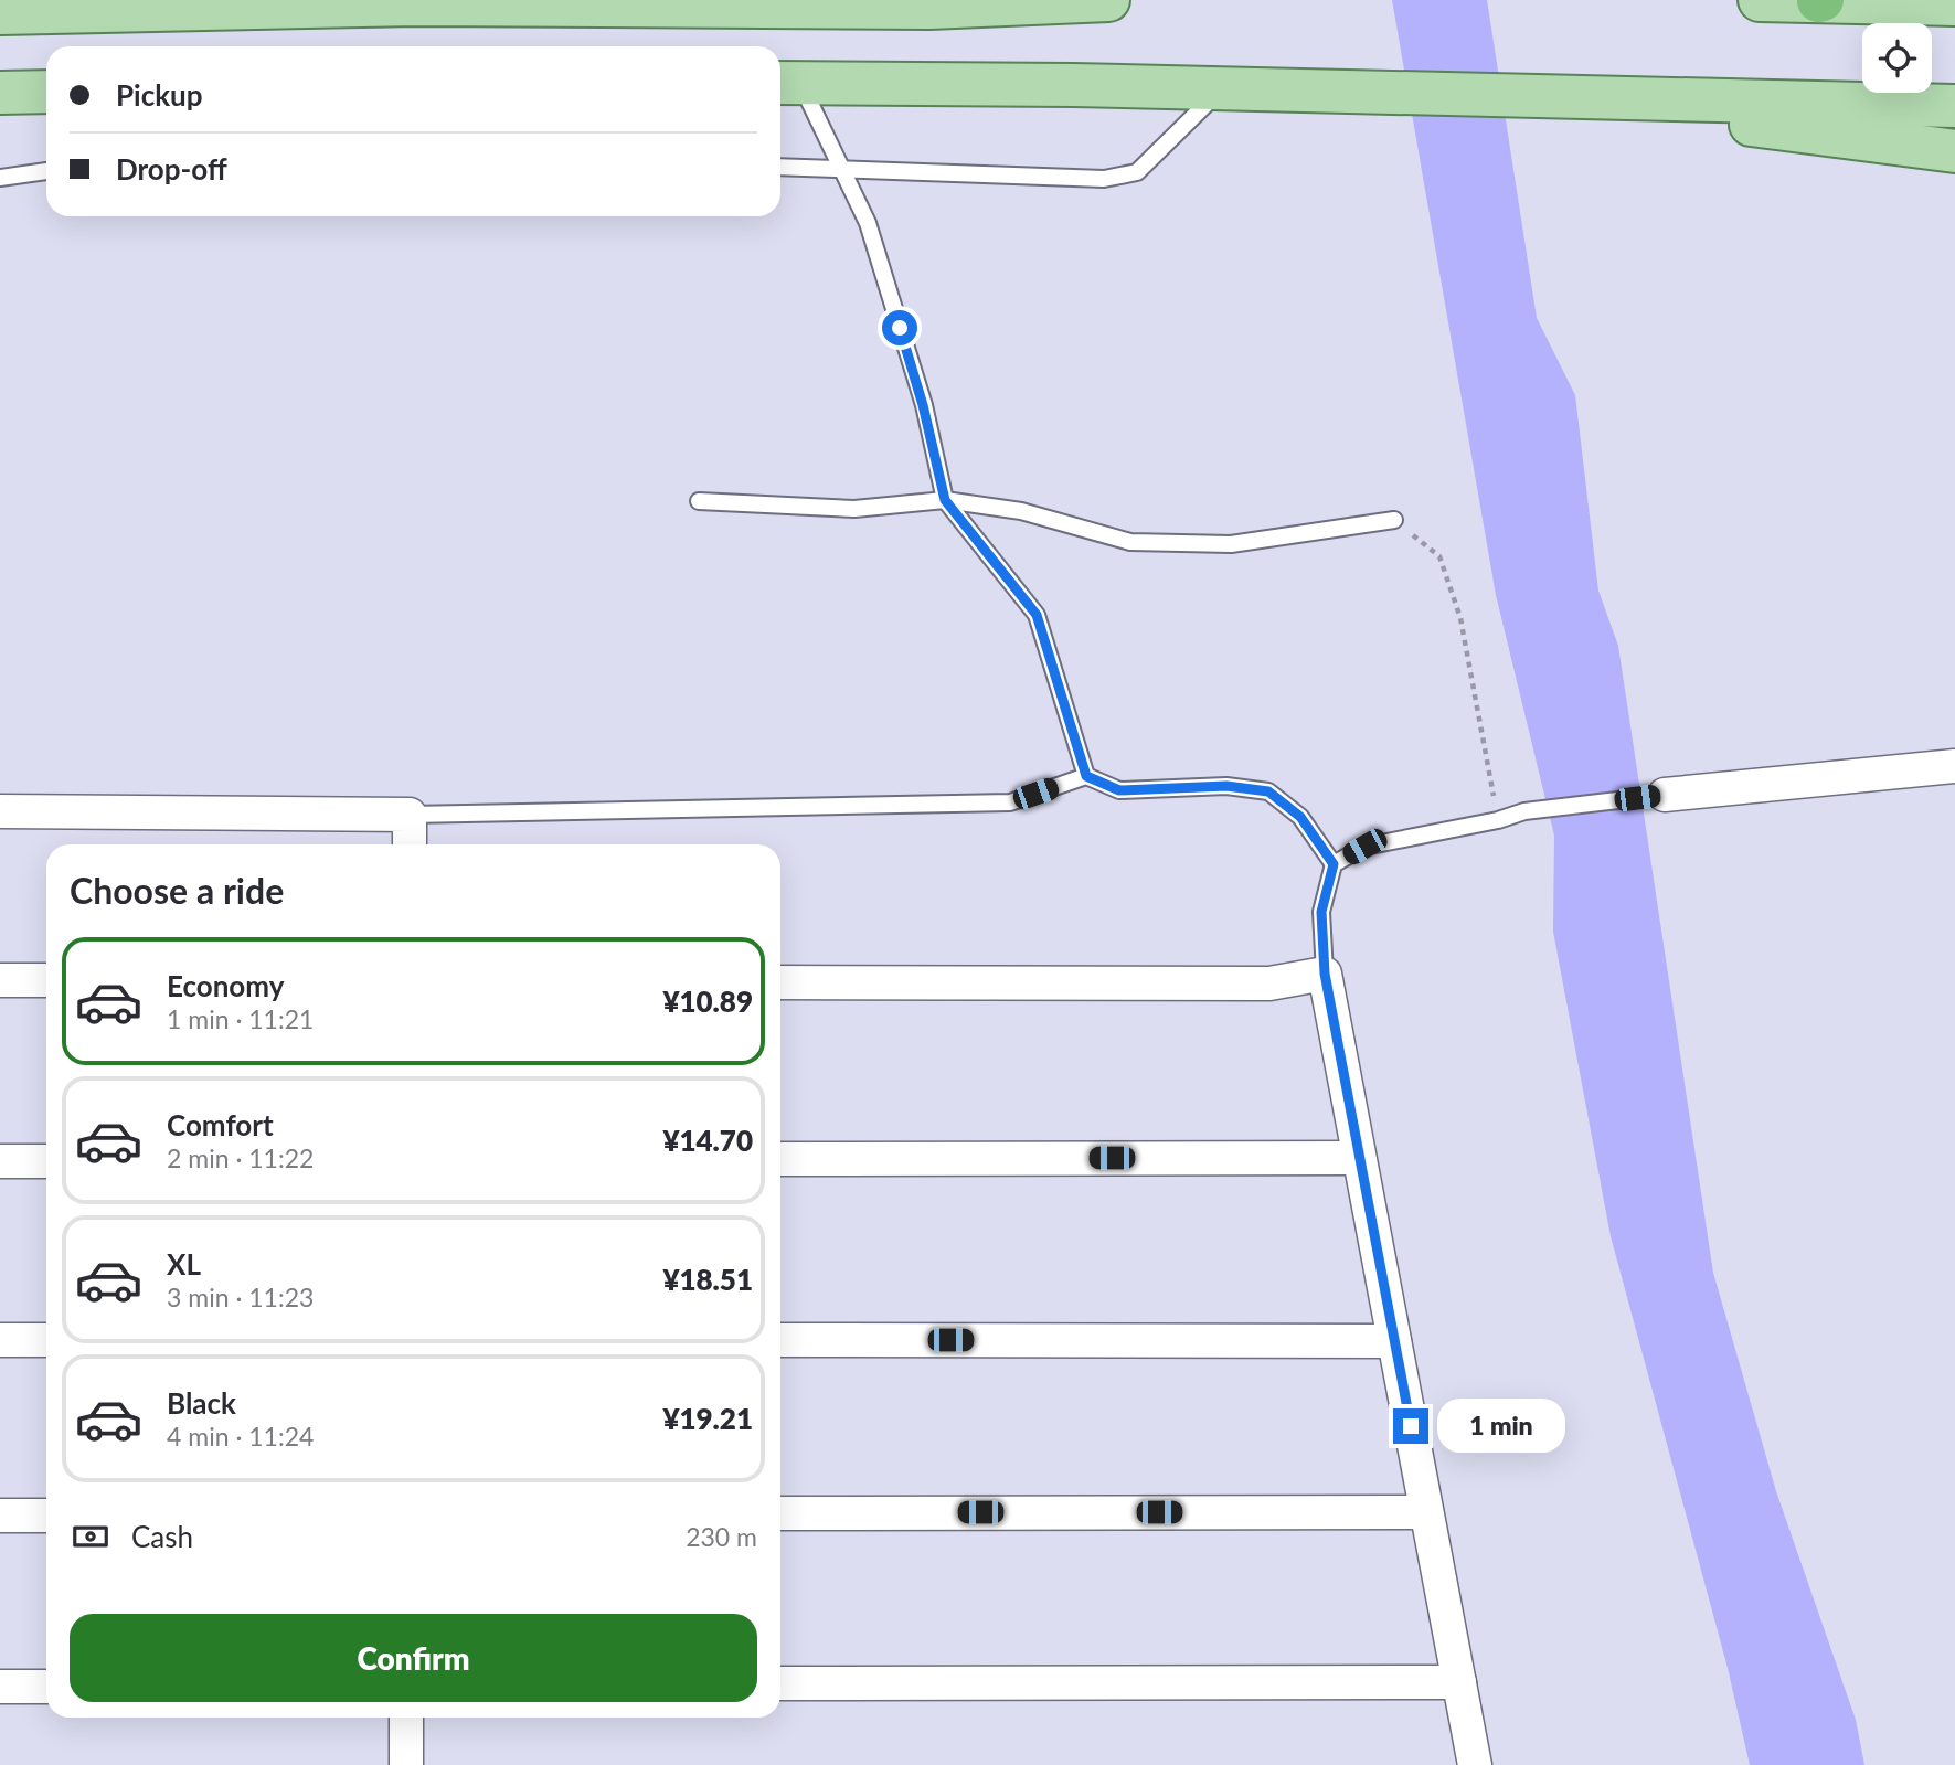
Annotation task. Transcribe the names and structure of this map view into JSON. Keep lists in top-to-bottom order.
{
  "page": {
    "banner": ["Pickup", "Drop-off"],
    "heading": "Choose a ride",
    "list": [
      {
        "name": "Economy",
        "note": "1 min · 11:21",
        "value": "¥10.89"
      },
      {
        "name": "Comfort",
        "note": "2 min · 11:22",
        "value": "¥14.70"
      },
      {
        "name": "XL",
        "note": "3 min · 11:23",
        "value": "¥18.51"
      },
      {
        "name": "Black",
        "note": "4 min · 11:24",
        "value": "¥19.21"
      }
    ],
    "bubble": "1 min",
    "pay": ["Cash", "230 m"],
    "buttons": "Confirm"
  }
}
